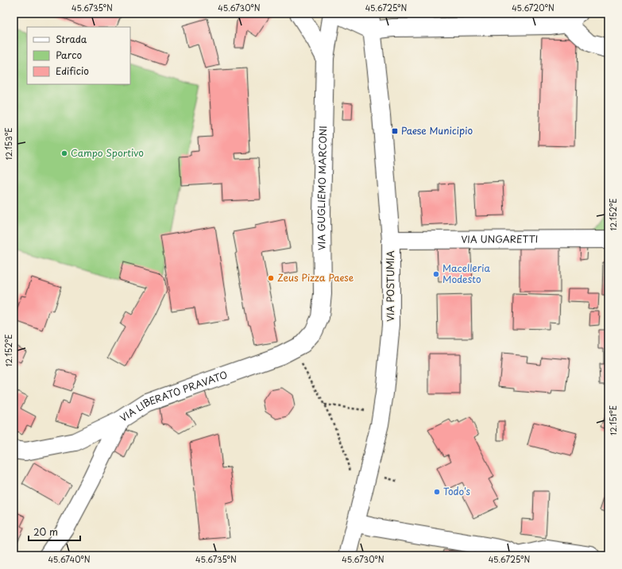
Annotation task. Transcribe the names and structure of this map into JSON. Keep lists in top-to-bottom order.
{
  "streets": {
    "street": [
      "VIA GUGLIEMO MARCONI",
      "VIA UNGARETTI",
      "VIA POSTUMIA",
      "VIA LIBERATO PRAVATO"
    ]
  },
  "crossings": [
    ["VIA GUGLIEMO MARCONI", "VIA LIBERATO PRAVATO"],
    ["VIA UNGARETTI", "VIA POSTUMIA"]
  ],
  "places": {
    "transit": ["Paese Municipio"],
    "other": [
      "Campo Sportivo",
      "Macelleria Modesto",
      "Zeus Pizza Paese",
      "Todo's"
    ]
  },
  "legend": ["Strada", "Parco", "Edificio"],
  "scale_bar": "20 m",
  "coordinates": [
    "45.6735°N",
    "45.6730°N",
    "45.6725°N",
    "45.6720°N",
    "12.153°E",
    "12.152°E",
    "12.151°E",
    "45.6740°N"
  ]
}
